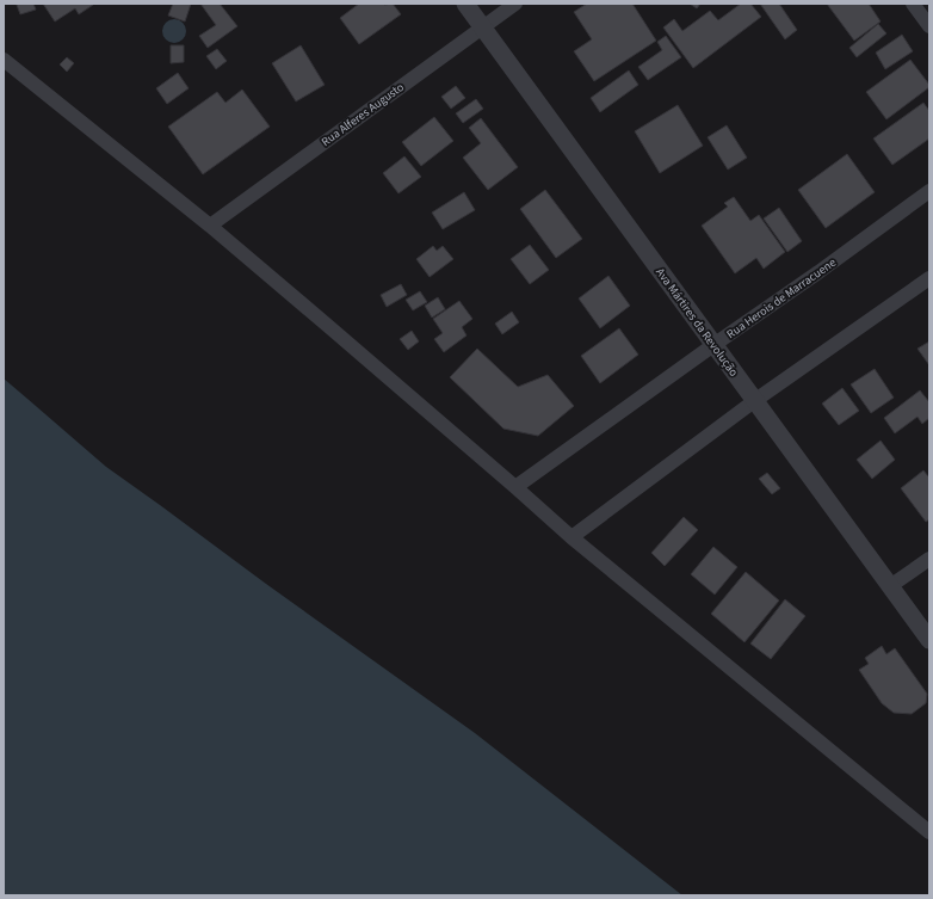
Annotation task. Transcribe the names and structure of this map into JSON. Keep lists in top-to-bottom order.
{
  "streets": {
    "street": ["Rua Alferes Augusto", "Rua Herois de Marracuene", "Ava Mártires da Revolução"]
  },
  "crossings": [
    ["Rua Alferes Augusto", "Ava Mártires da Revolução"],
    ["Rua Herois de Marracuene", "Ava Mártires da Revolução"]
  ]
}
